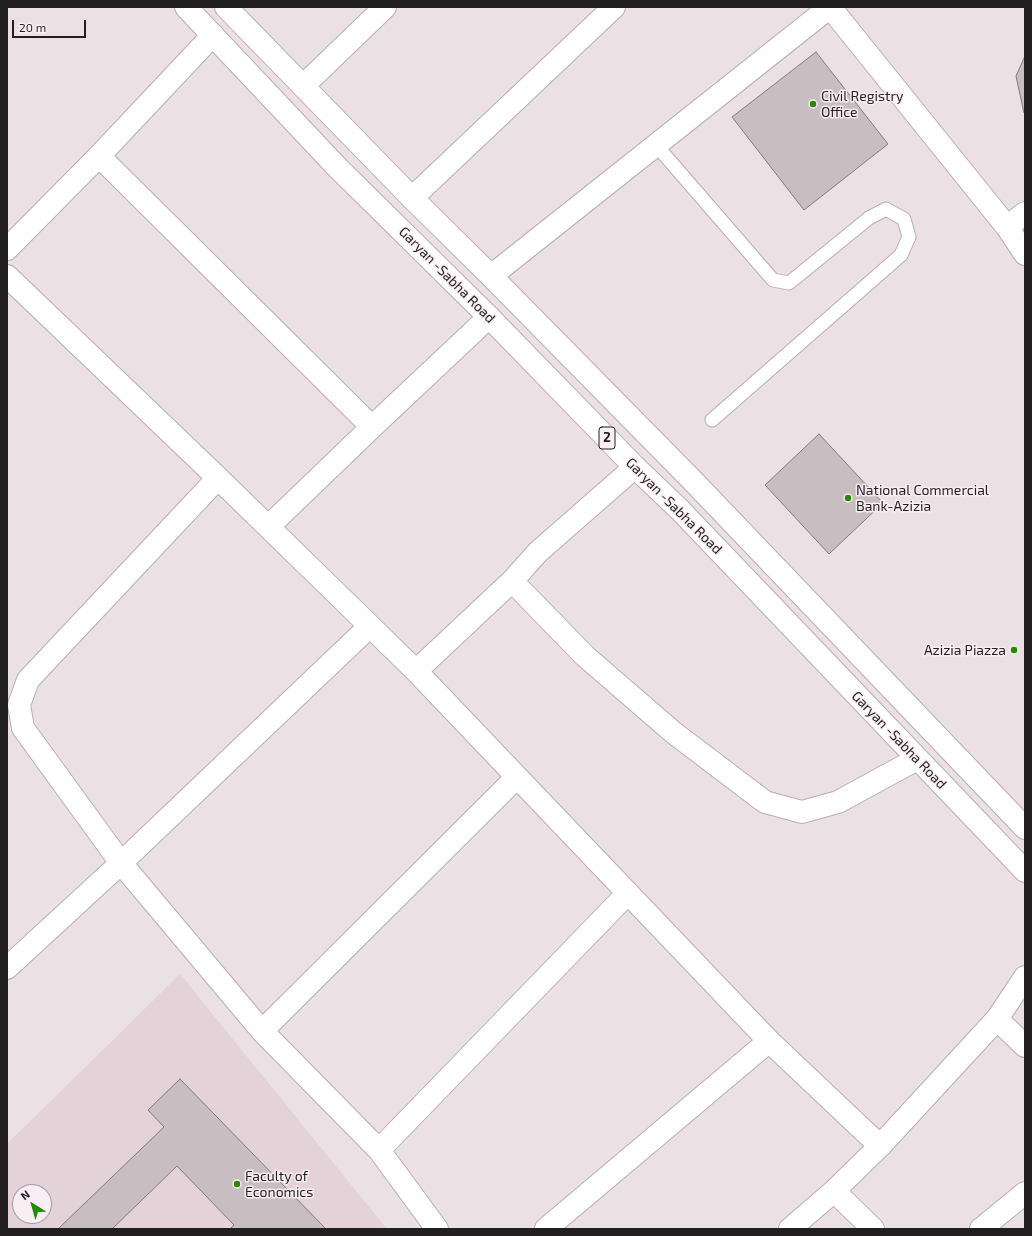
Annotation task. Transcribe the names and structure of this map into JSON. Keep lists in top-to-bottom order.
{
  "streets": {
    "main road": ["Garyan -Sabha Road", "2"]
  },
  "places": [
    "Civil Registry Office",
    "National Commercial Bank-Azizia",
    "Azizia Piazza",
    "Faculty of Economics"
  ],
  "scale_bar": "20 m",
  "north": "top left"
}
